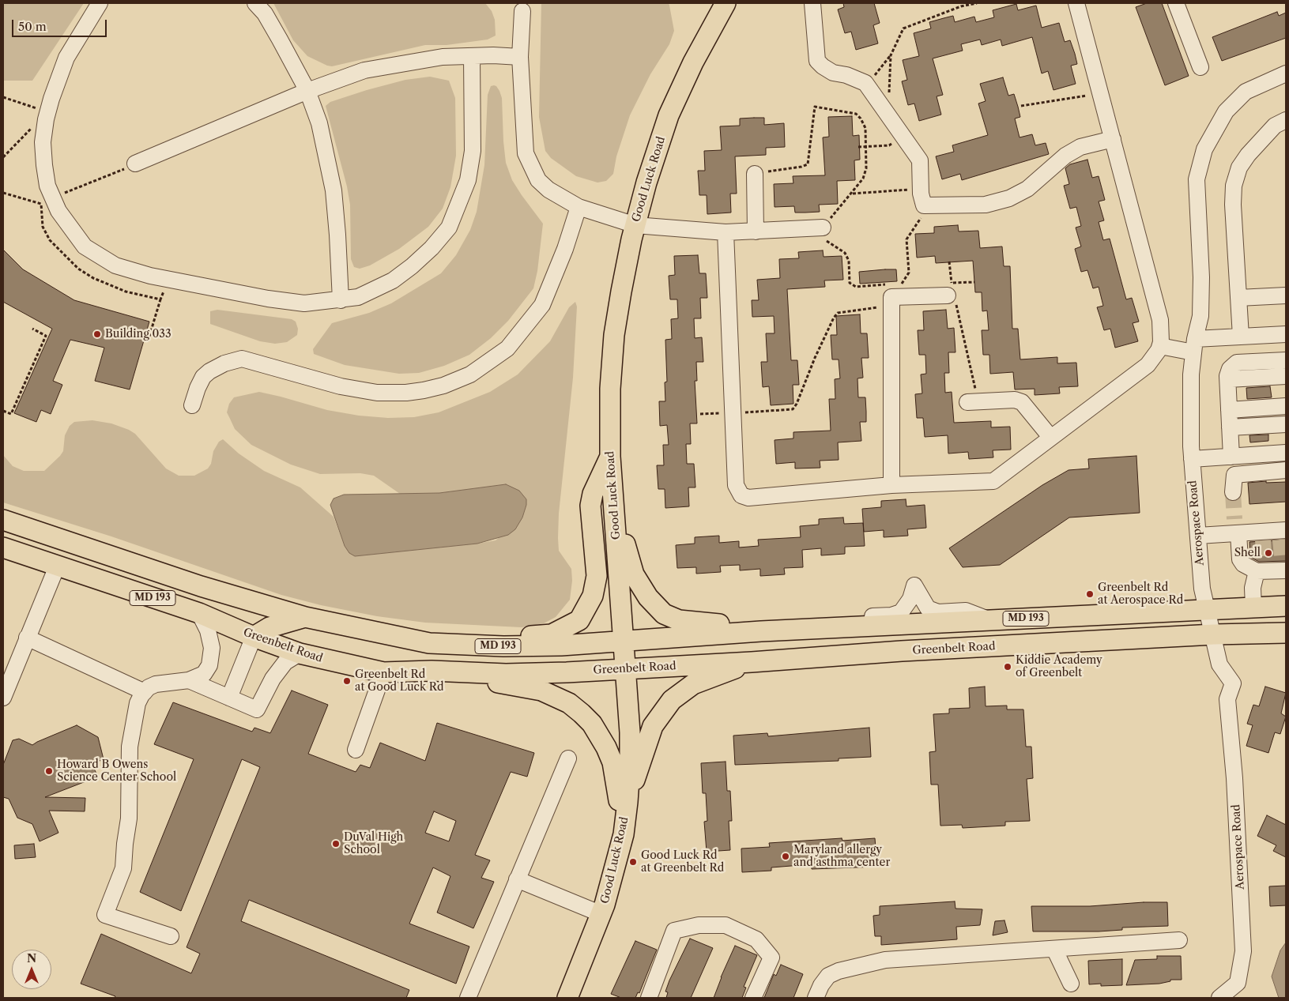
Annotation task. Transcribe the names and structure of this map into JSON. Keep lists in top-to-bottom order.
{
  "streets": {
    "main road": ["Good Luck Road", "MD 193", "Greenbelt Road"],
    "street": ["Aerospace Road"]
  },
  "crossings": [
    ["Good Luck Road", "MD 193"],
    ["Good Luck Road", "Greenbelt Road"],
    ["Aerospace Road", "MD 193"],
    ["Aerospace Road", "Greenbelt Road"]
  ],
  "places": [
    "Building 033",
    "Shell",
    "Greenbelt Rd at Aerospace Rd",
    "Kiddie Academy of Greenbelt",
    "Greenbelt Rd at Good Luck Rd",
    "Howard B Owens Science Center School",
    "DuVal High School",
    "Maryland allergy and asthma center",
    "Good Luck Rd at Greenbelt Rd"
  ],
  "scale_bar": "50 m",
  "north": "top"
}
